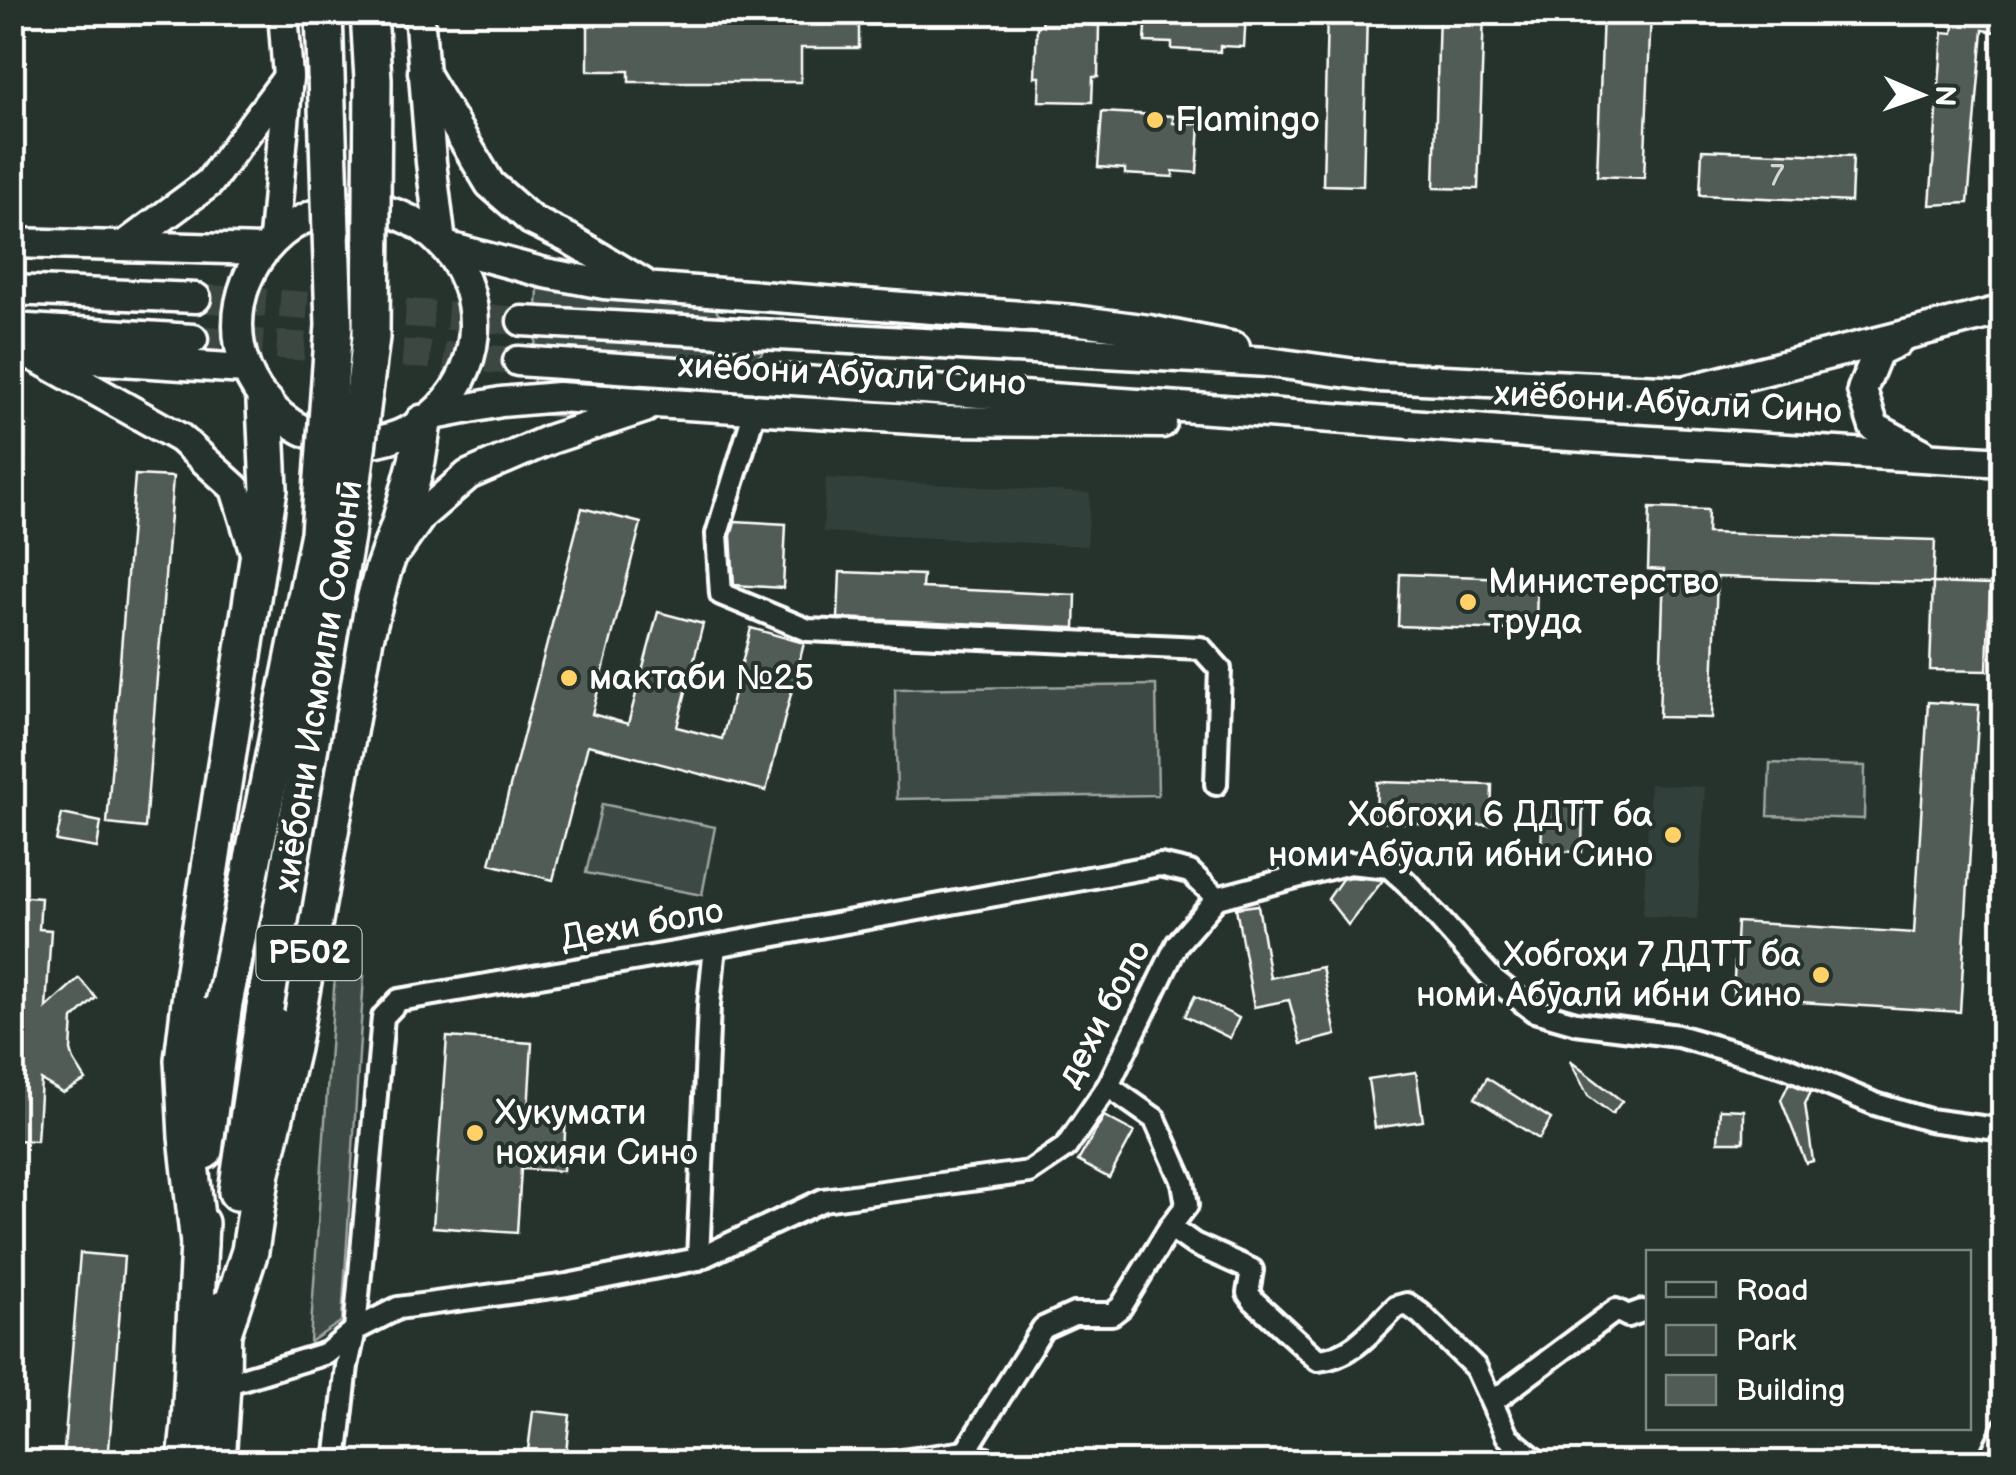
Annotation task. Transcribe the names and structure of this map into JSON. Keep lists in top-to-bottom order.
{
  "streets": {
    "highway": ["хиёбони Исмоили Сомонӣ", "РБ02"],
    "main road": ["хиёбони Абӯалӣ Сино"],
    "street": ["Дехи боло", "дехи боло"]
  },
  "crossings": [
    ["хиёбони Абӯалӣ Сино", "хиёбони Исмоили Сомонӣ"],
    ["хиёбони Абӯалӣ Сино", "РБ02"],
    ["хиёбони Исмоили Сомонӣ", "РБ02"],
    ["хиёбони Исмоили Сомонӣ", "дехи боло"],
    ["Дехи боло", "дехи боло"]
  ],
  "places": [
    "Flamingo",
    "Министерство труда",
    "мактаби №25",
    "Хобгоҳи 6 ДДТТ ба номи Абӯалӣ ибни Сино",
    "Хобгоҳи 7 ДДТТ ба номи Абӯалӣ ибни Сино",
    "Хукумати нохияи Сино"
  ],
  "house_numbers": ["7"],
  "legend": ["Road", "Park", "Building"],
  "north": "right"
}
